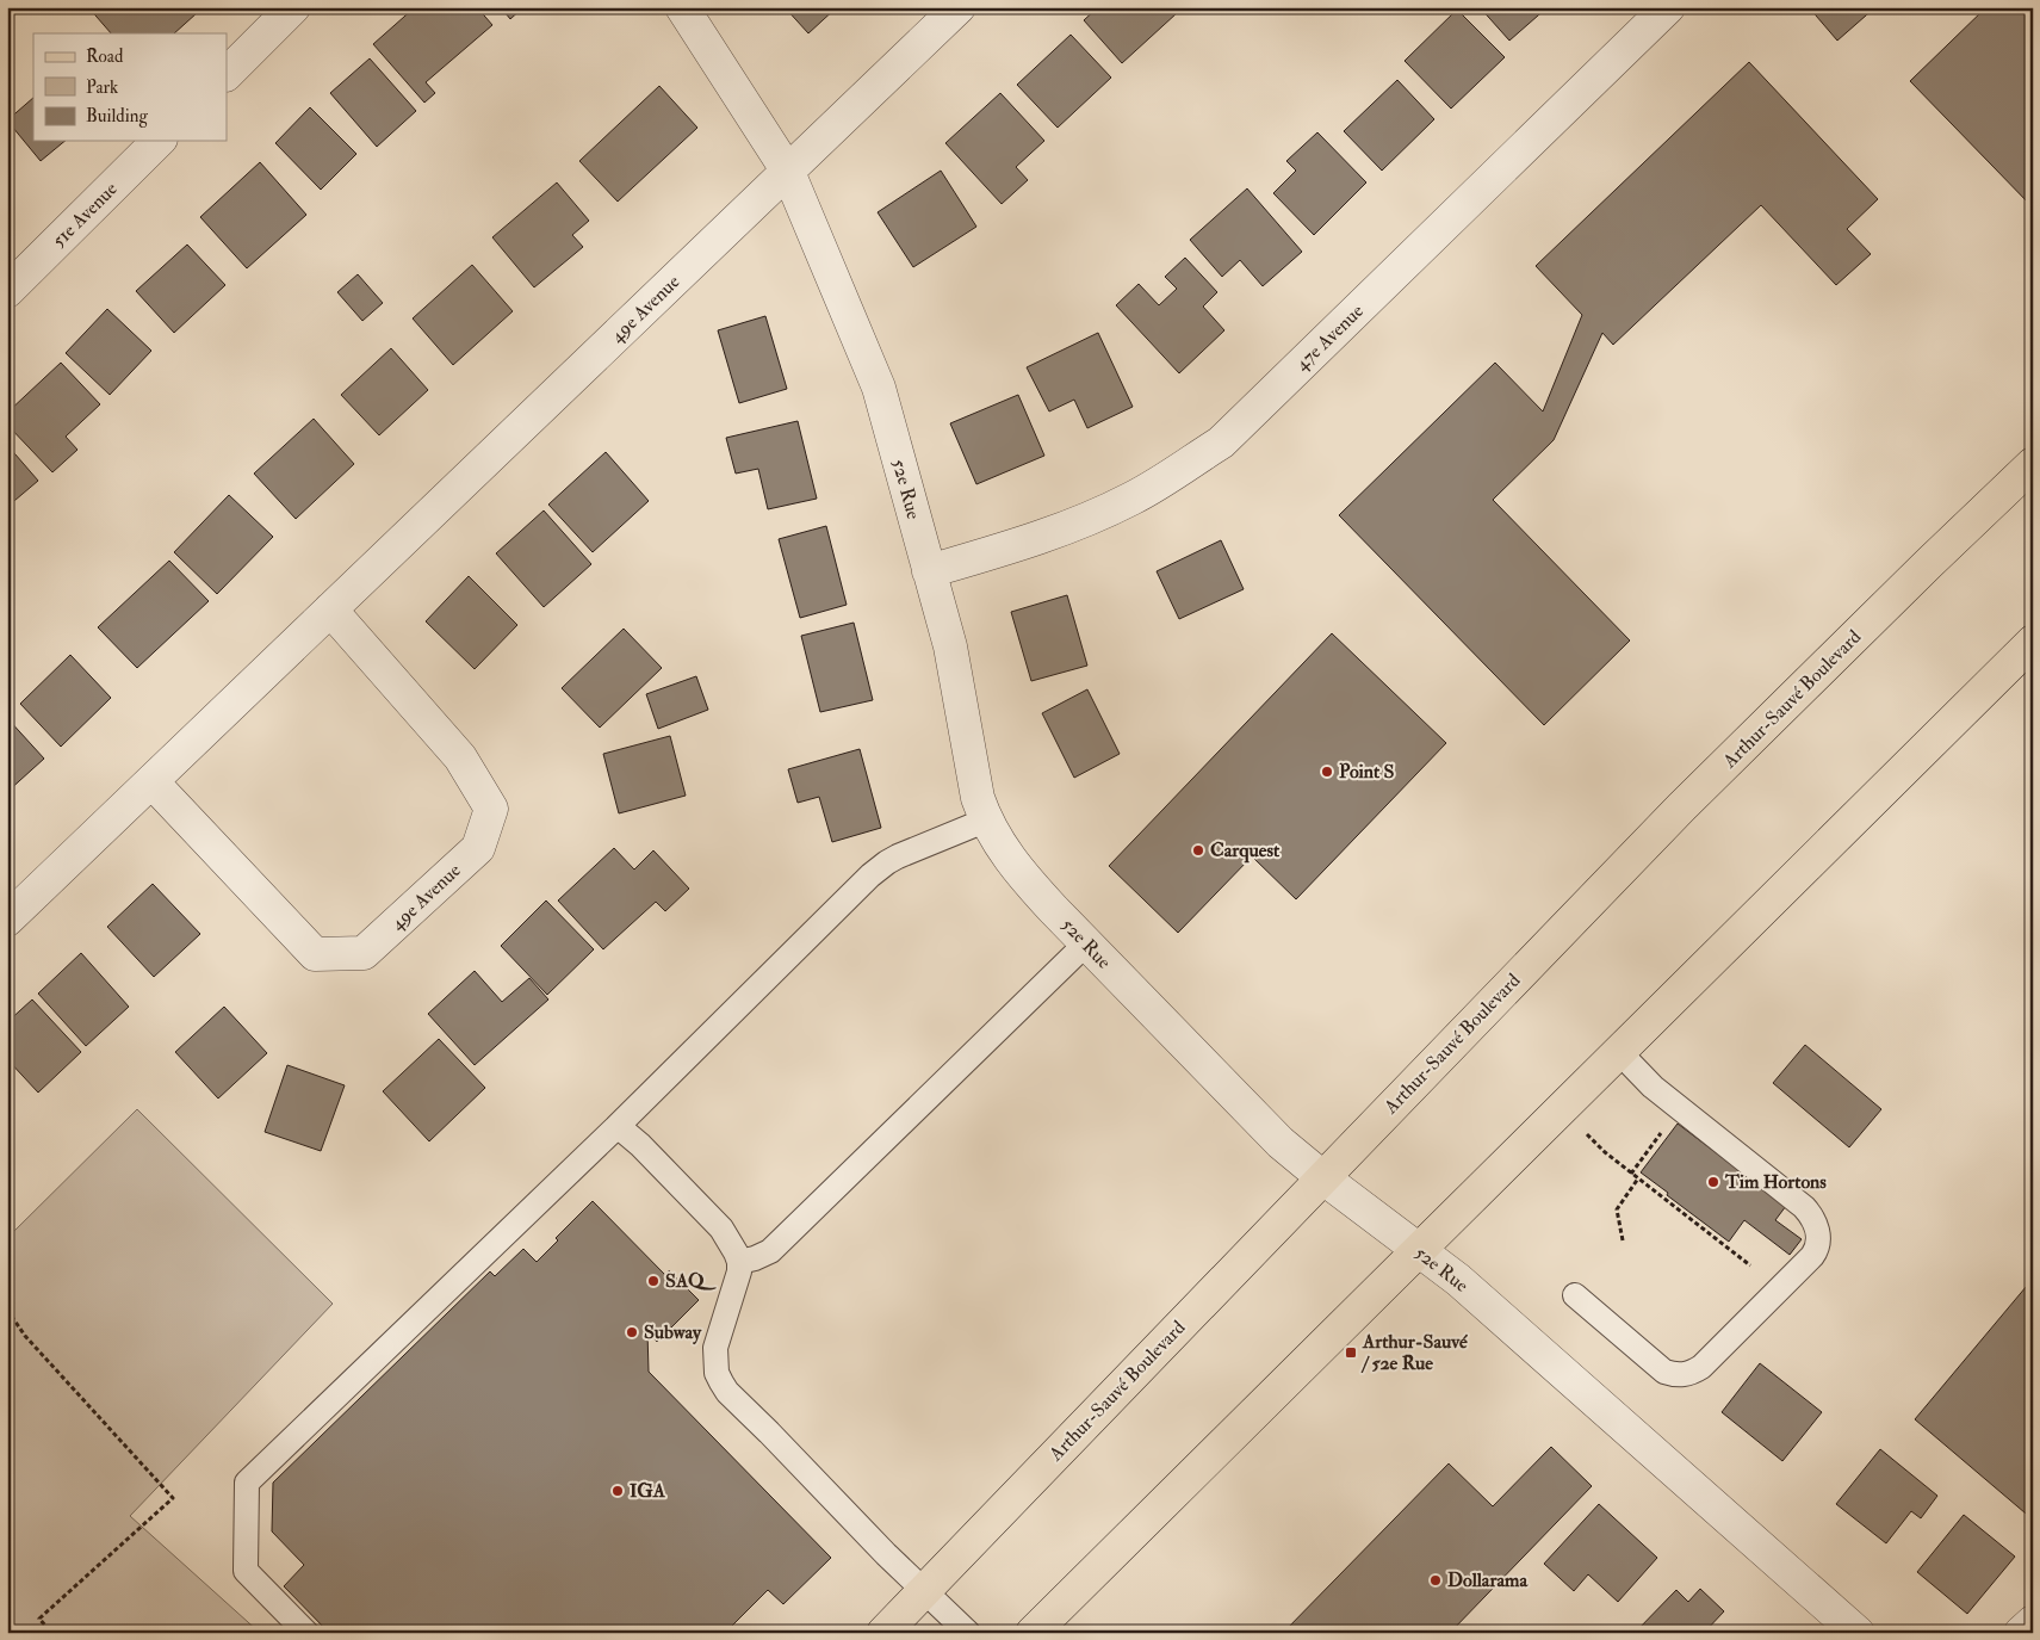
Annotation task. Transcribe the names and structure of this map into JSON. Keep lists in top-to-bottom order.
{
  "streets": {
    "main road": ["Arthur-Sauvé Boulevard"],
    "street": [
      "51e Avenue",
      "49e Avenue",
      "47e Avenue",
      "52e Rue"
    ]
  },
  "crossings": [
    ["49e Avenue", "52e Rue"],
    ["47e Avenue", "52e Rue"],
    ["52e Rue", "Arthur-Sauvé Boulevard"]
  ],
  "places": {
    "other": [
      "Point S",
      "Carquest",
      "Tim Hortons",
      "SAQ",
      "Subway",
      "IGA",
      "Dollarama"
    ],
    "transit": ["Arthur-Sauvé / 52e Rue"]
  },
  "legend": ["Road", "Park", "Building"]
}
